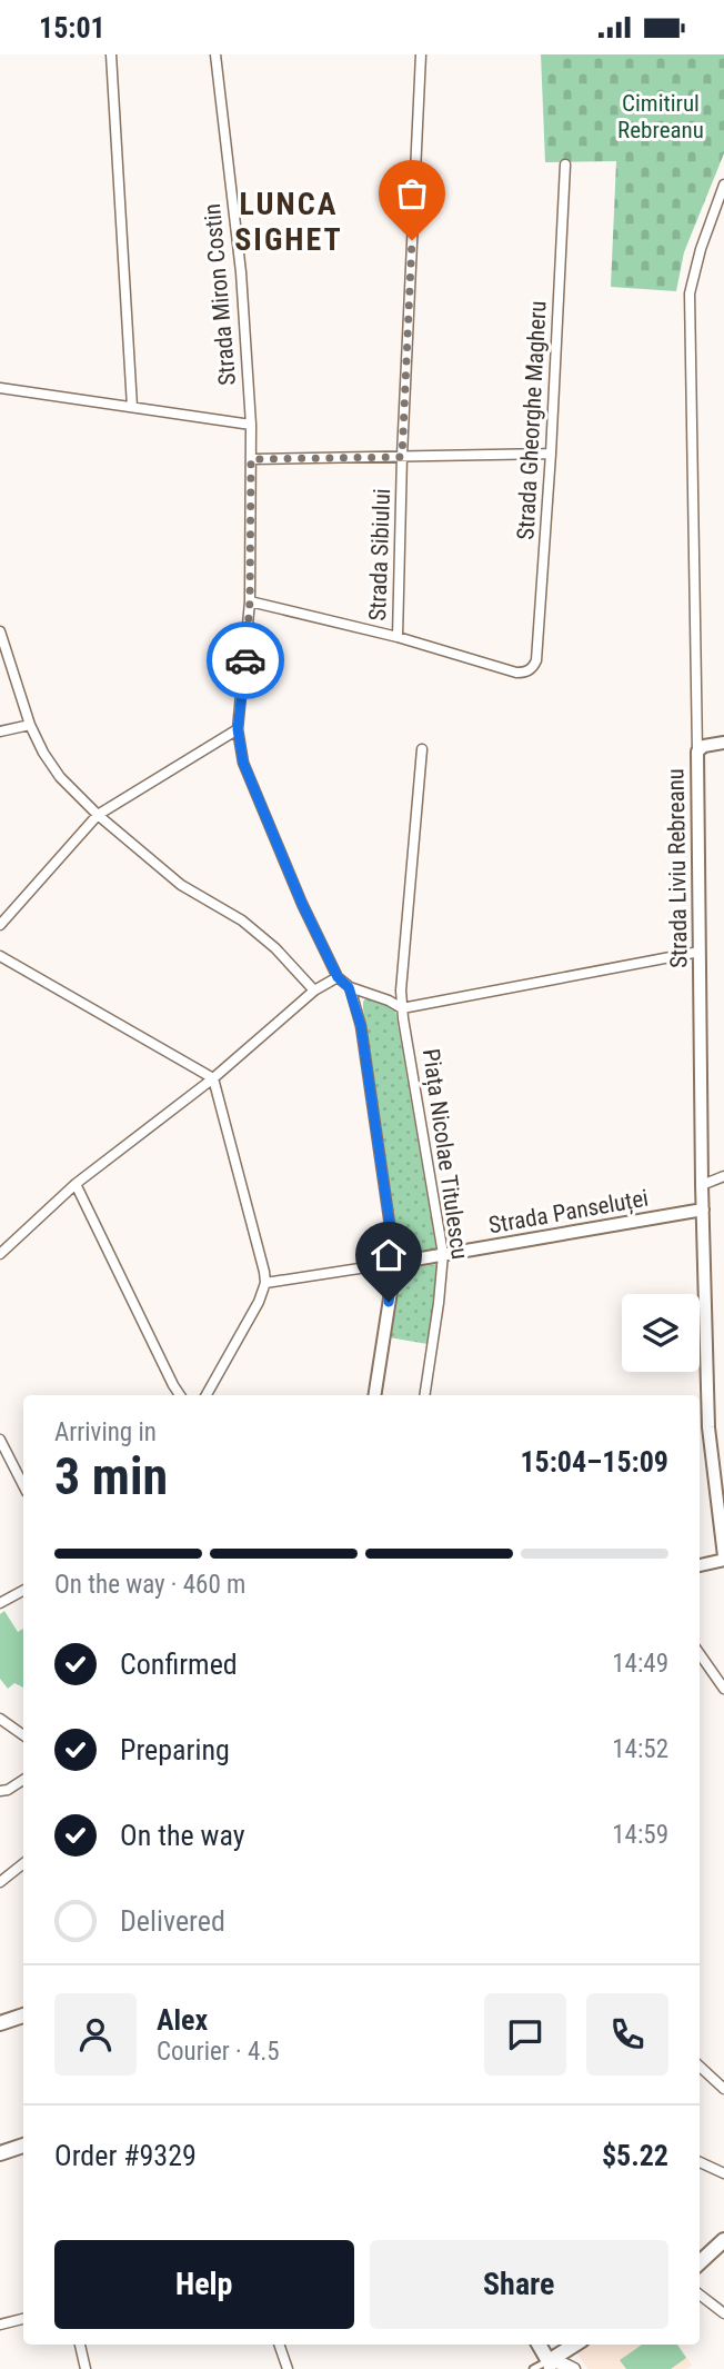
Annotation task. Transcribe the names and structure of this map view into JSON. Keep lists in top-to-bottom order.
{
  "streets": {
    "main road": ["Strada Liviu Rebreanu", "Strada Panseluței"],
    "street": [
      "Strada Miron Costin",
      "Strada Gheorghe Magheru",
      "Strada Sibiului",
      "Piața Nicolae Titulescu"
    ]
  },
  "crossings": [
    ["Strada Gheorghe Magheru", "Strada Sibiului"],
    ["Strada Liviu Rebreanu", "Strada Panseluței"],
    ["Piața Nicolae Titulescu", "Strada Panseluței"]
  ],
  "districts": ["LUNCA SIGHET"],
  "parks": ["Cimitirul Rebreanu"],
  "page": {
    "status": "15:01",
    "heading": ["3 min", "Arriving in", "15:04–15:09"],
    "panel": [
      "Alex",
      "Courier · 4.5",
      "Order #9329",
      "$5.22"
    ],
    "bar": "On the way · 460 m",
    "list": [
      ["Confirmed", "14:49"],
      ["Preparing", "14:52"],
      ["On the way", "14:59"],
      "Delivered"
    ],
    "buttons": ["Help", "Share"]
  }
}
